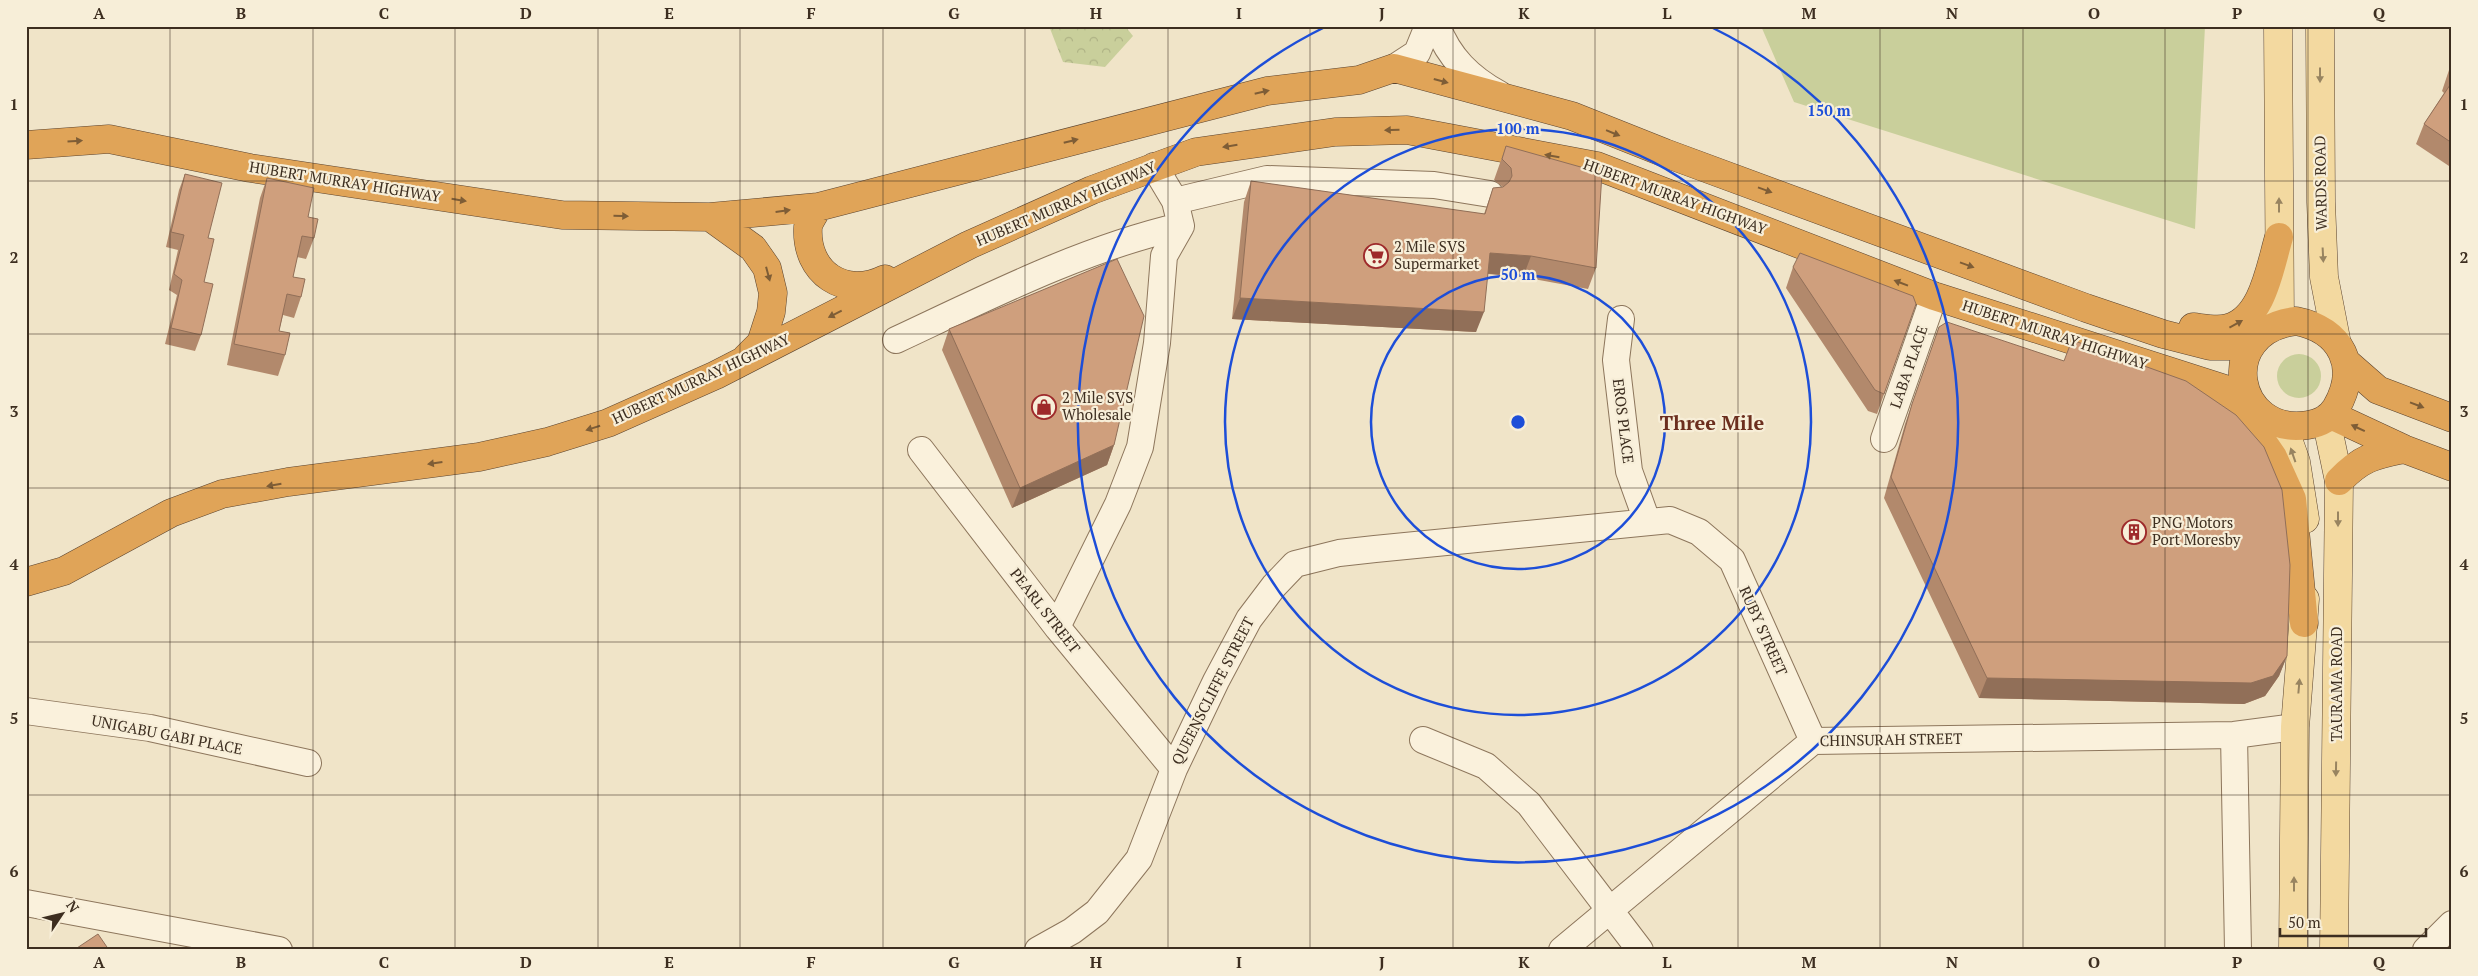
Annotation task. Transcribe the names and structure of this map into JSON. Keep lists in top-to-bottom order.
{
  "streets": {
    "highway": ["HUBERT MURRAY HIGHWAY"],
    "main road": ["WARDS ROAD", "TAURAMA ROAD"],
    "street": [
      "LABA PLACE",
      "EROS PLACE",
      "PEARL STREET",
      "RUBY STREET",
      "QUEENSCLIFFE STREET",
      "UNIGABU GABI PLACE",
      "CHINSURAH STREET"
    ]
  },
  "crossings": [
    ["HUBERT MURRAY HIGHWAY", "WARDS ROAD"],
    ["HUBERT MURRAY HIGHWAY", "LABA PLACE"],
    ["HUBERT MURRAY HIGHWAY", "TAURAMA ROAD"],
    ["WARDS ROAD", "TAURAMA ROAD"],
    ["EROS PLACE", "QUEENSCLIFFE STREET"],
    ["PEARL STREET", "QUEENSCLIFFE STREET"],
    ["RUBY STREET", "QUEENSCLIFFE STREET"],
    ["RUBY STREET", "CHINSURAH STREET"]
  ],
  "districts": ["Three Mile"],
  "places": {
    "supermarket": ["2 Mile SVS Supermarket"],
    "shop": ["2 Mile SVS Wholesale"],
    "building": ["PNG Motors Port Moresby"]
  },
  "scale_bar": "50 m",
  "north": "top right",
  "grid": {
    "columns": [
      "A",
      "B",
      "C",
      "D",
      "E",
      "F",
      "G",
      "H",
      "I",
      "J",
      "K",
      "L",
      "M",
      "N",
      "O",
      "P",
      "Q"
    ],
    "rows": [
      "1",
      "2",
      "3",
      "4",
      "5",
      "6"
    ]
  },
  "rings": ["150 m", "100 m", "50 m"]
}
